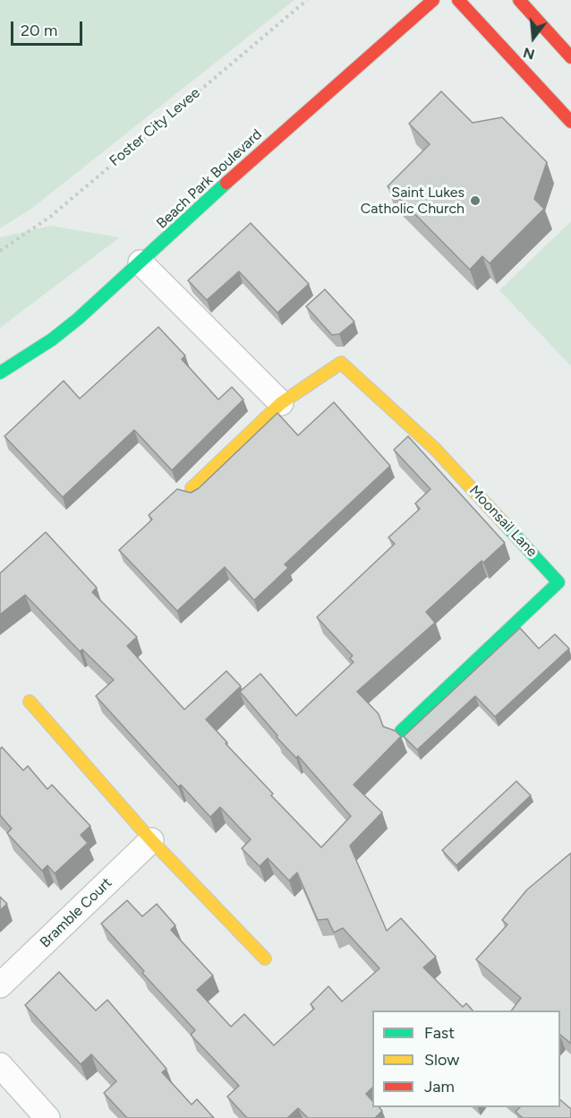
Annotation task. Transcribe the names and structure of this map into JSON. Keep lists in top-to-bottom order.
{
  "streets": {
    "street": ["Beach Park Boulevard", "Moonsail Lane", "Bramble Court"],
    "path": ["Foster City Levee"]
  },
  "places": ["Saint Lukes Catholic Church"],
  "legend": ["Fast", "Slow", "Jam"],
  "scale_bar": "20 m",
  "north": "bottom"
}
